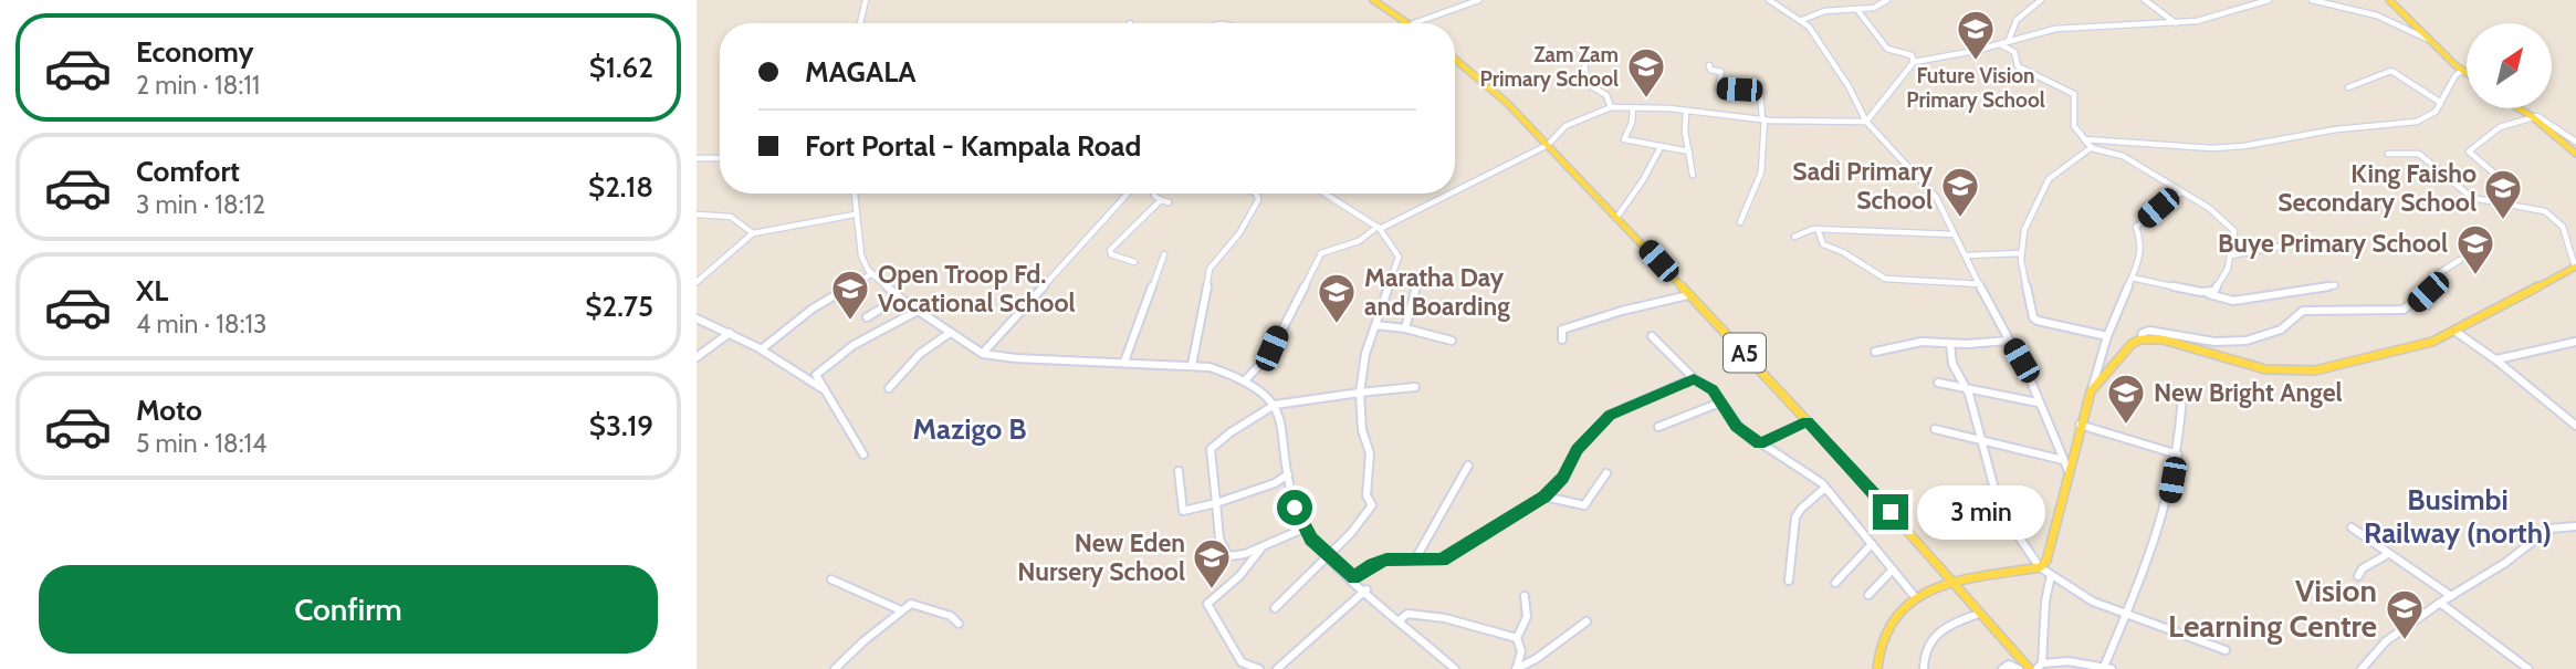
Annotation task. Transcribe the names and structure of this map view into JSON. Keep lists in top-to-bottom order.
{
  "streets": {
    "main road": ["A5"]
  },
  "districts": ["Mazigo B", "Busimbi Railway (north)"],
  "places": {
    "school or university": [
      "Future Vision Primary School",
      "Zam Zam Primary School",
      "Sadi Primary School",
      "King Faisho Secondary School",
      "Buye Primary School",
      "Open Troop Fd. Vocational School",
      "Maratha Day and Boarding",
      "New Bright Angel",
      "New Eden Nursery School",
      "Vision Learning Centre"
    ]
  },
  "north": "top right",
  "page": {
    "list": [
      {
        "name": "Economy",
        "note": "2 min · 18:11",
        "value": "$1.62"
      },
      {
        "name": "Comfort",
        "note": "3 min · 18:12",
        "value": "$2.18"
      },
      {
        "name": "XL",
        "note": "4 min · 18:13",
        "value": "$2.75"
      },
      {
        "name": "Moto",
        "note": "5 min · 18:14",
        "value": "$3.19"
      }
    ],
    "banner": ["MAGALA", "Fort Portal - Kampala Road"],
    "bubble": "3 min",
    "buttons": "Confirm"
  }
}
